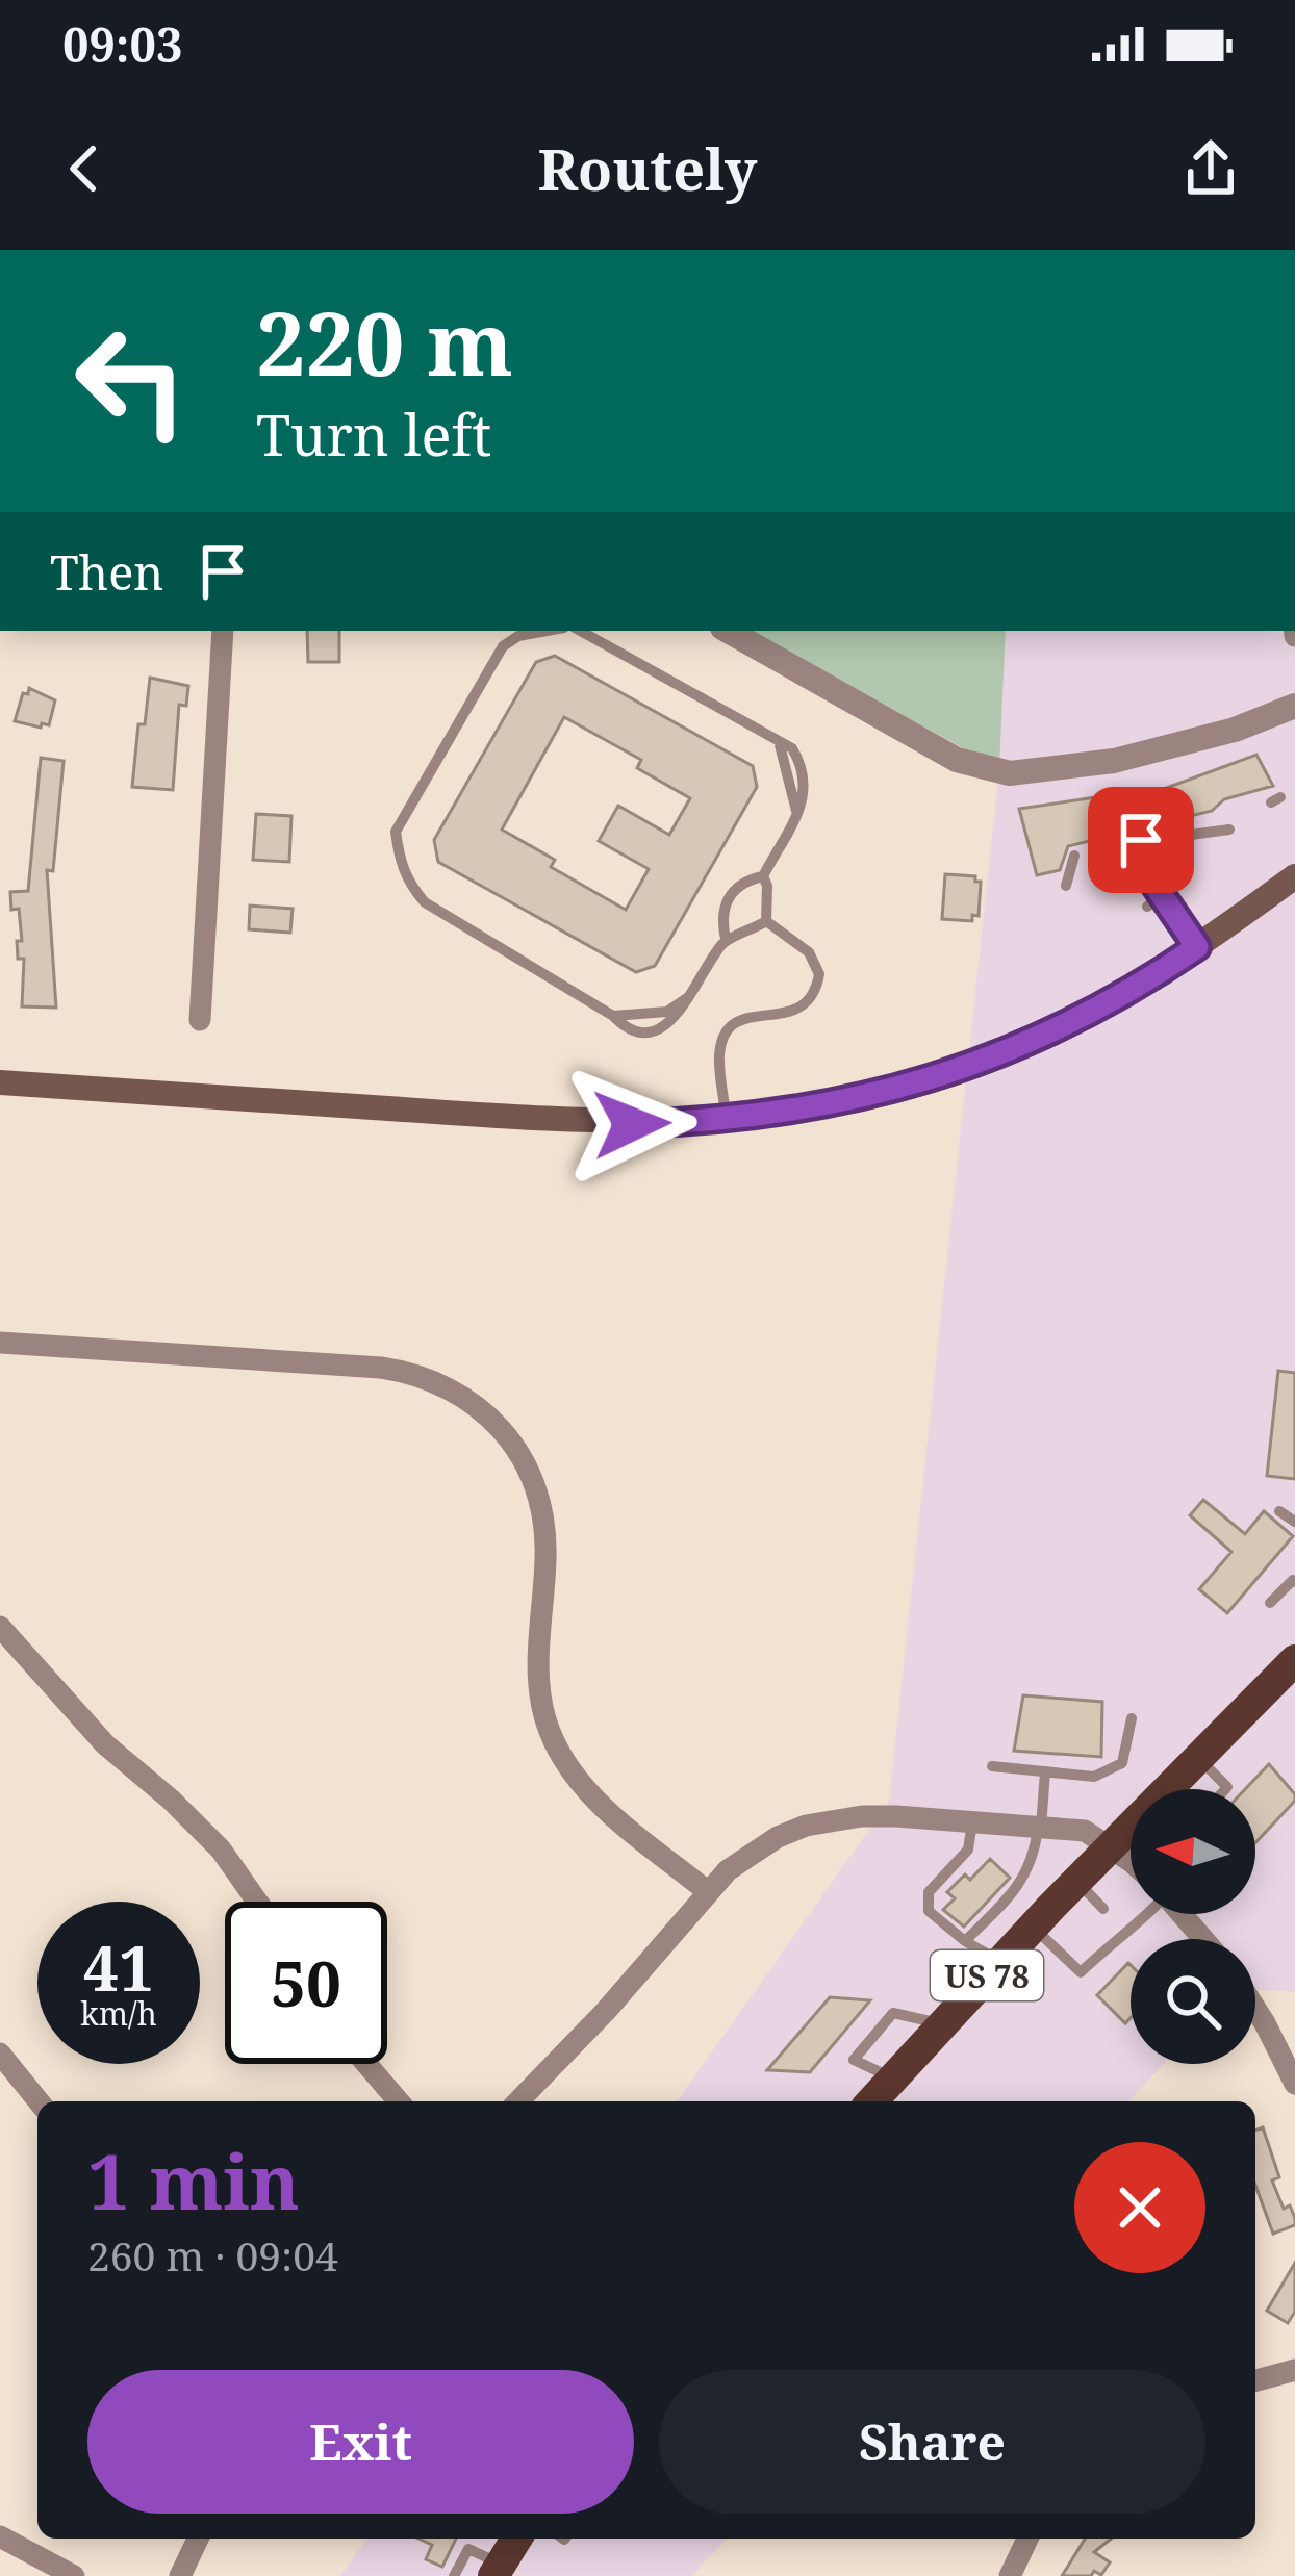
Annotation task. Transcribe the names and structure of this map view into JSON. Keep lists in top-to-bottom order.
{
  "streets": {
    "main road": ["US 78"]
  },
  "north": "left",
  "page": {
    "status": "09:03",
    "header": "Routely",
    "turn": ["220 m", "Turn left"],
    "then": "Then",
    "speed": "41 km/h",
    "limit": "50",
    "heading": ["1 min", "260 m · 09:04"],
    "buttons": ["Exit", "Share"]
  }
}
